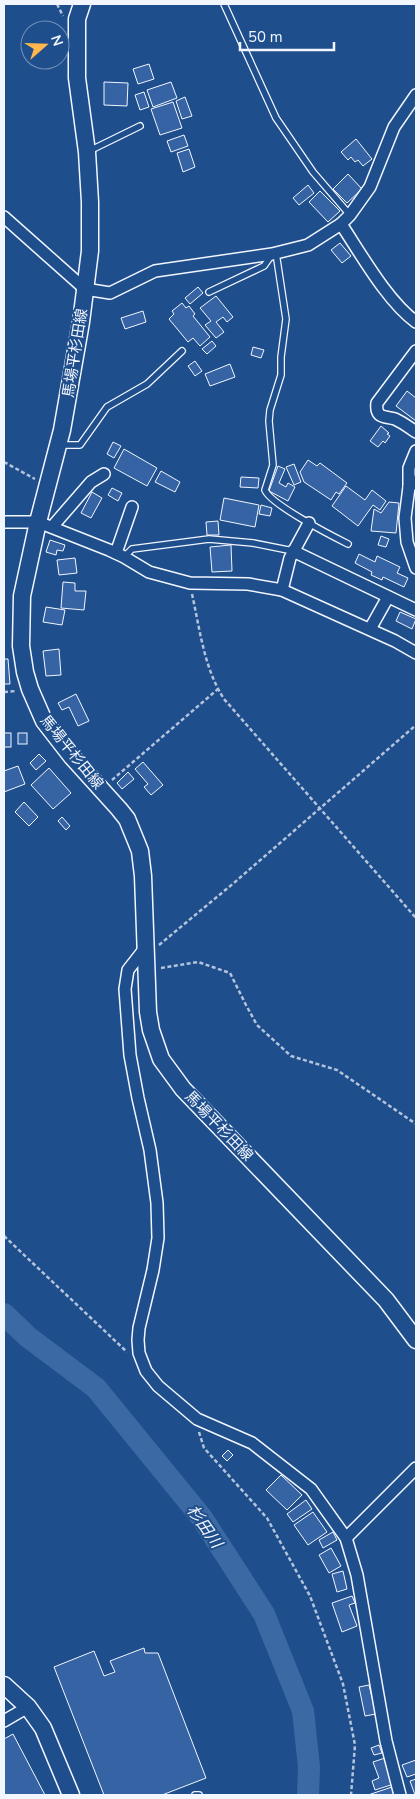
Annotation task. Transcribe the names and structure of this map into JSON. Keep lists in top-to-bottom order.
{
  "streets": {
    "main road": ["馬場平杉田線"]
  },
  "water": ["杉田川"],
  "scale_bar": "50 m",
  "north": "right"
}
